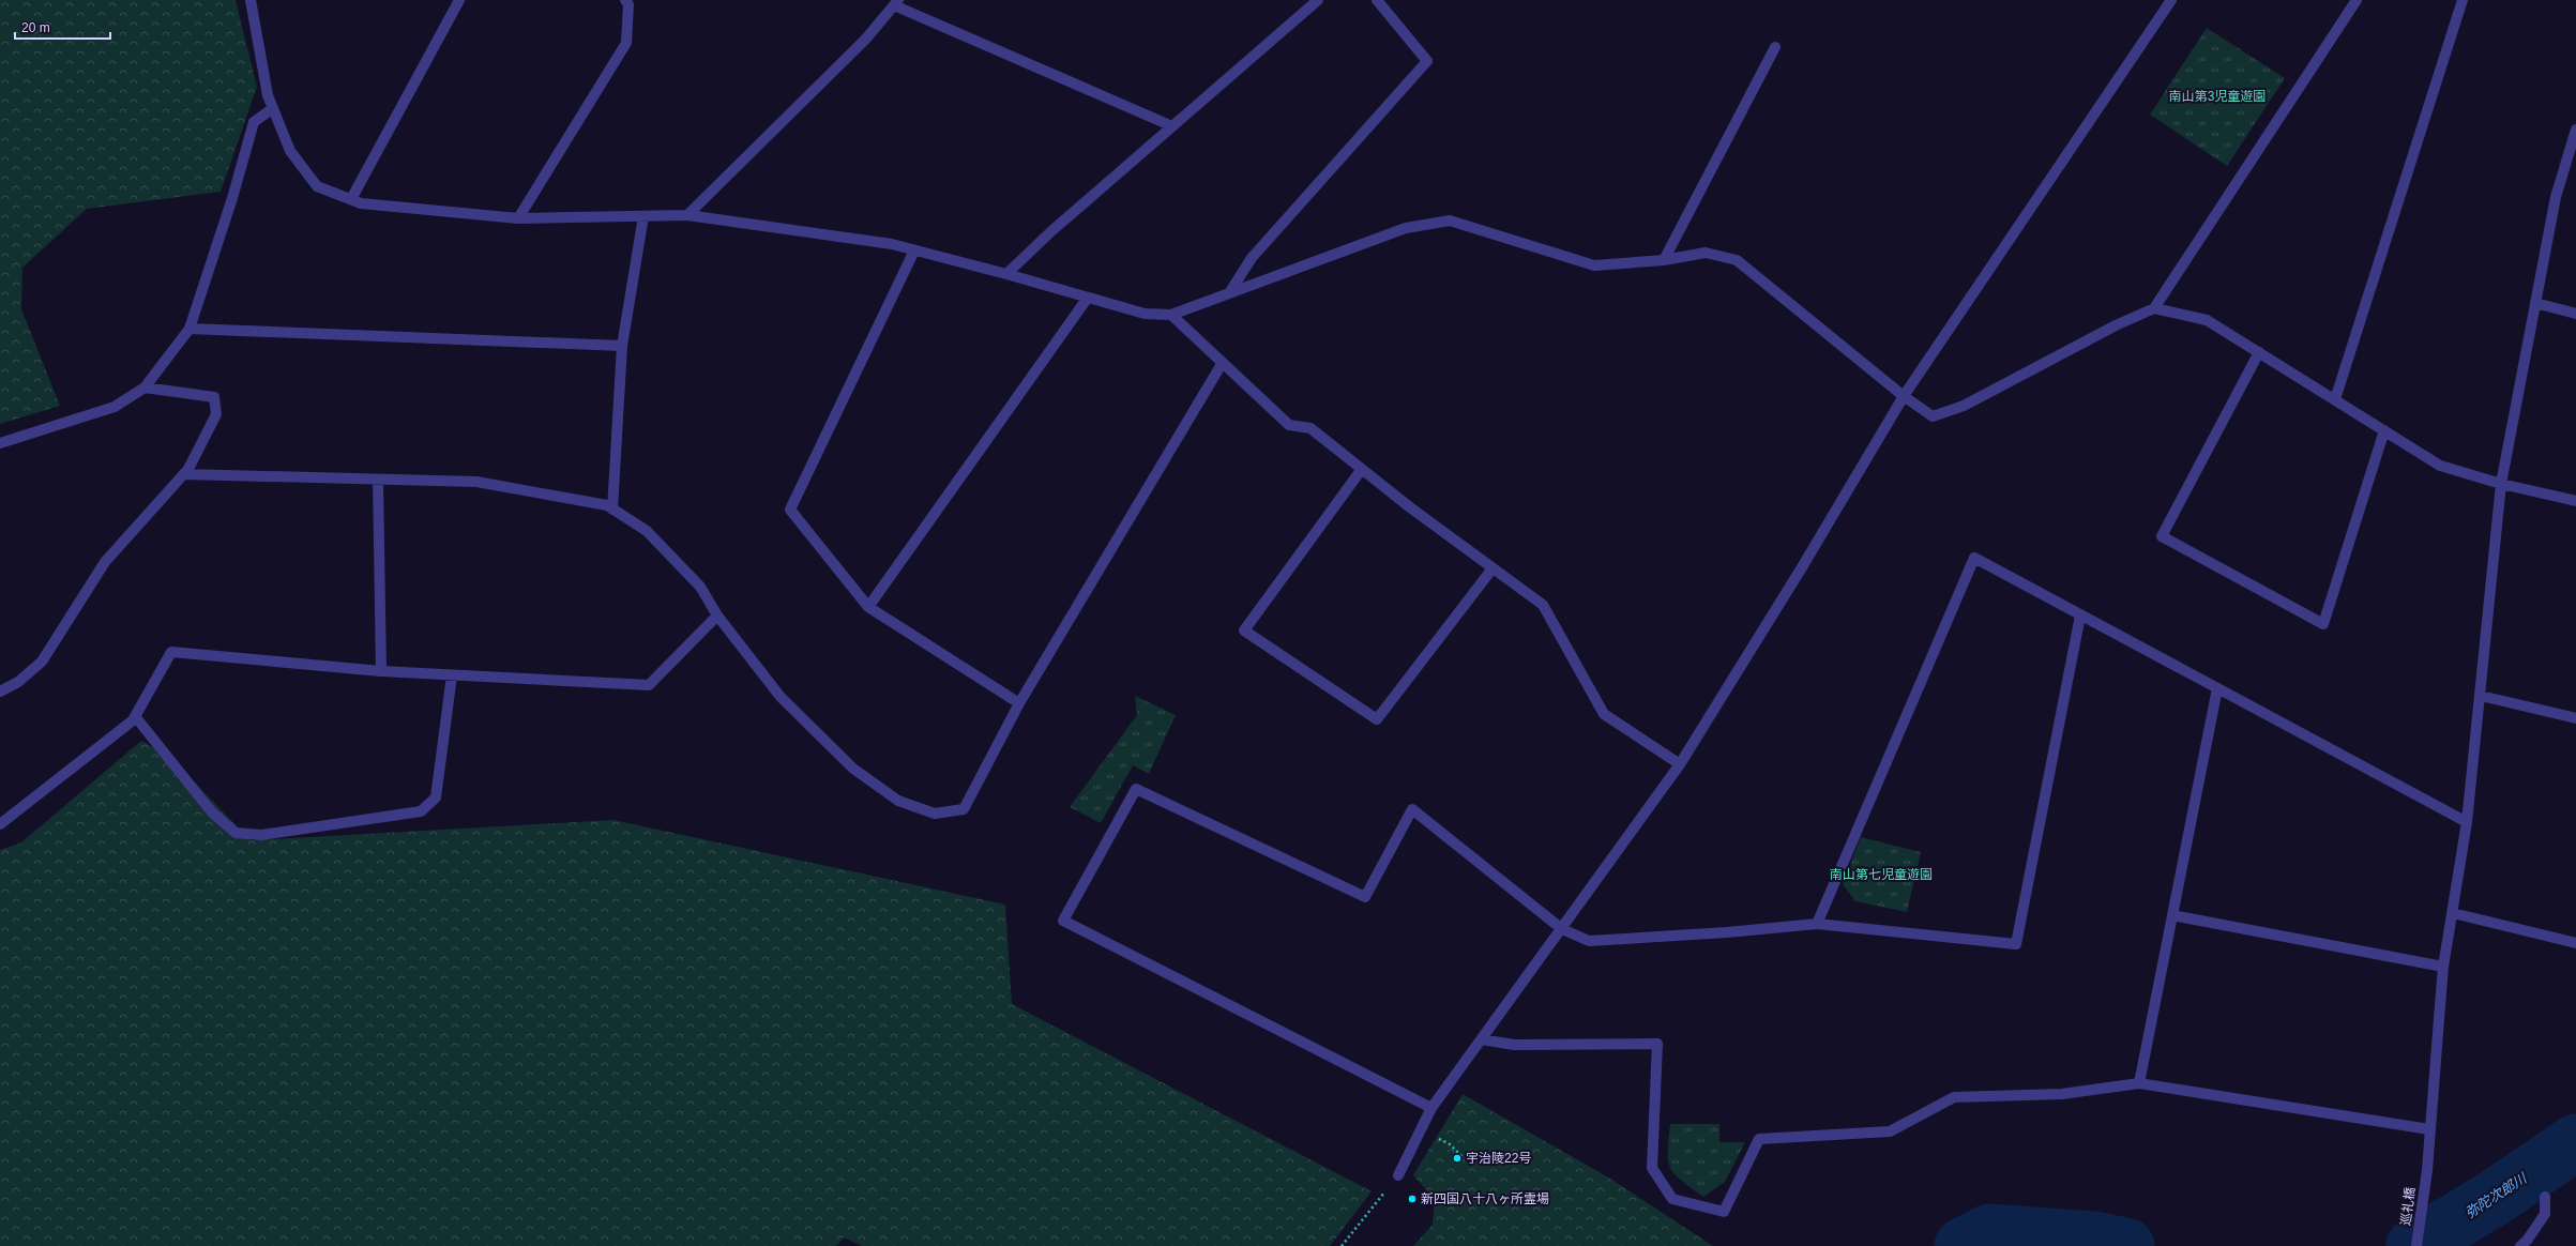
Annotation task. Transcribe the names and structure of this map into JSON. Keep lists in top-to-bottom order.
{
  "streets": {
    "street": ["巡礼橋"]
  },
  "water": ["弥陀次郎川"],
  "parks": ["南山第3児童遊園", "南山第七児童遊園"],
  "places": ["宇治陵22号", "新四国八十八ヶ所霊場"],
  "scale_bar": "20 m"
}
